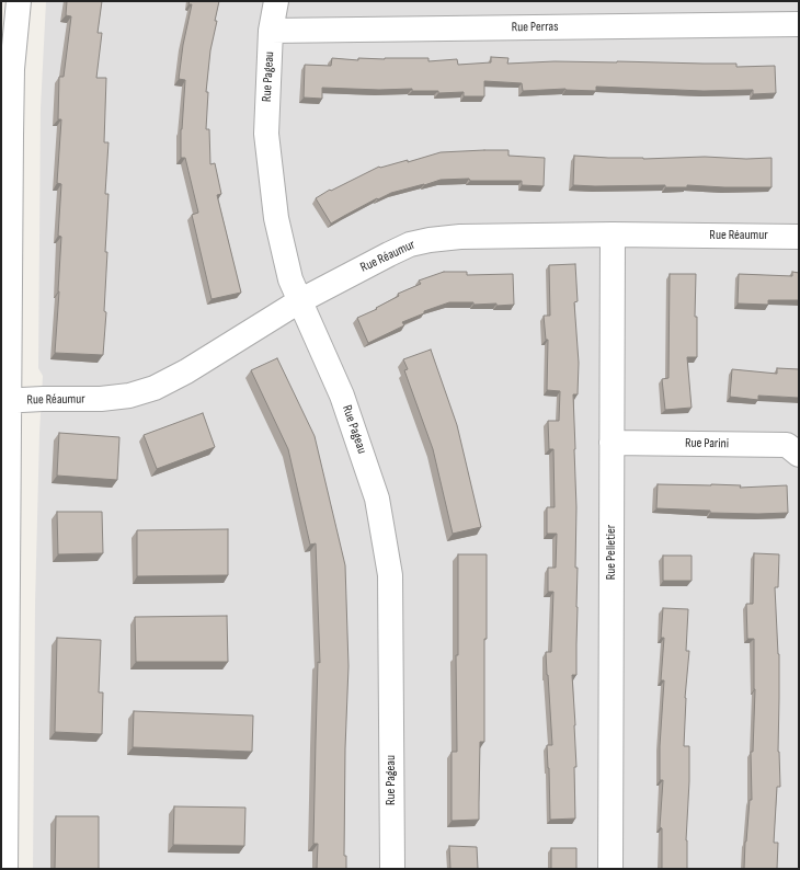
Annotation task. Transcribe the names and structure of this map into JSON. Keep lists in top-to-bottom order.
{
  "streets": {
    "street": [
      "Rue Perras",
      "Rue Pageau",
      "Rue Réaumur",
      "Rue Parini",
      "Rue Pelletier"
    ]
  },
  "crossings": [
    ["Rue Perras", "Rue Pageau"],
    ["Rue Pageau", "Rue Réaumur"],
    ["Rue Réaumur", "Rue Pelletier"],
    ["Rue Parini", "Rue Pelletier"]
  ]
}
